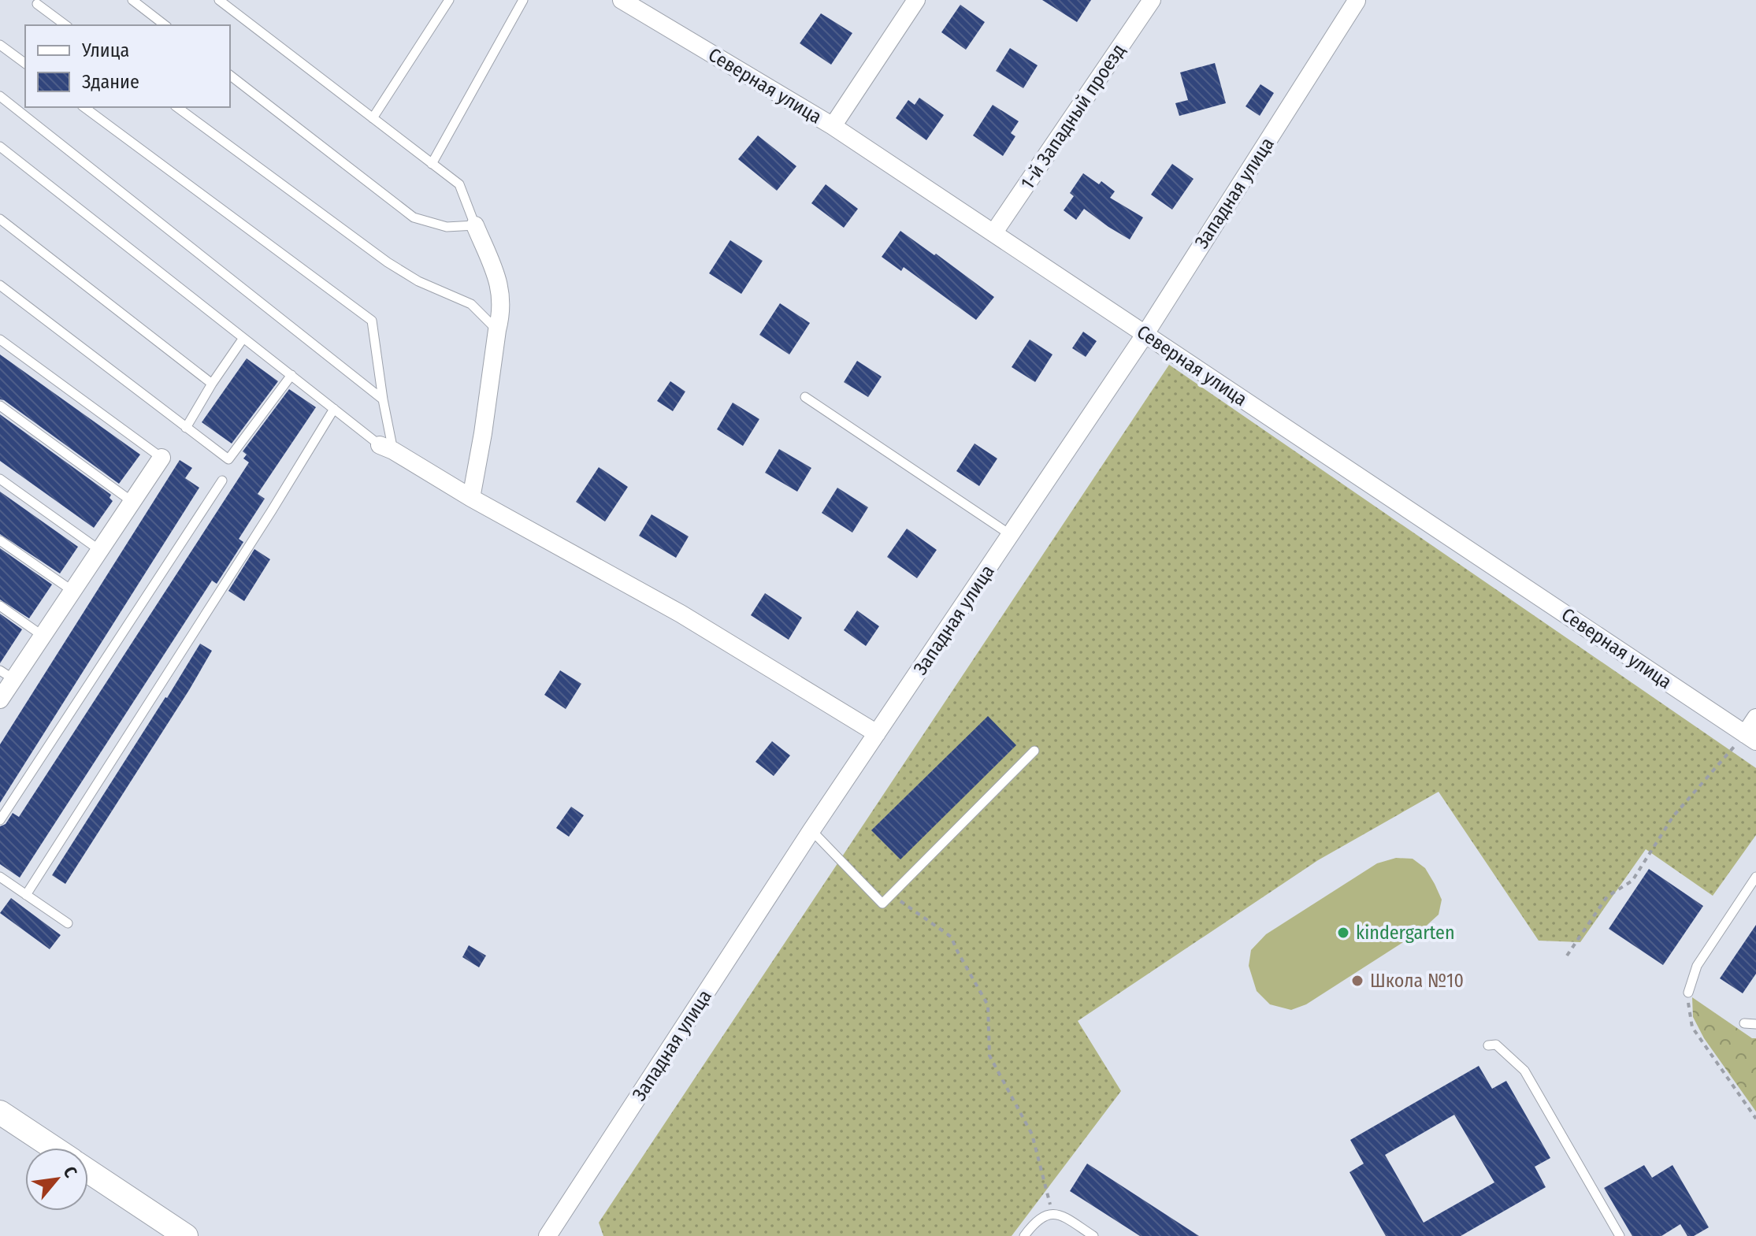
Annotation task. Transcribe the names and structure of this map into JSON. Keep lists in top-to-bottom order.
{
  "streets": {
    "street": ["Северная улица", "1-й Западный проезд", "Западная улица"]
  },
  "crossings": [
    ["Северная улица", "1-й Западный проезд"],
    ["Северная улица", "Западная улица"]
  ],
  "places": ["kindergarten", "Школа №10"],
  "legend": ["Улица", "Здание"],
  "north": "top right"
}
